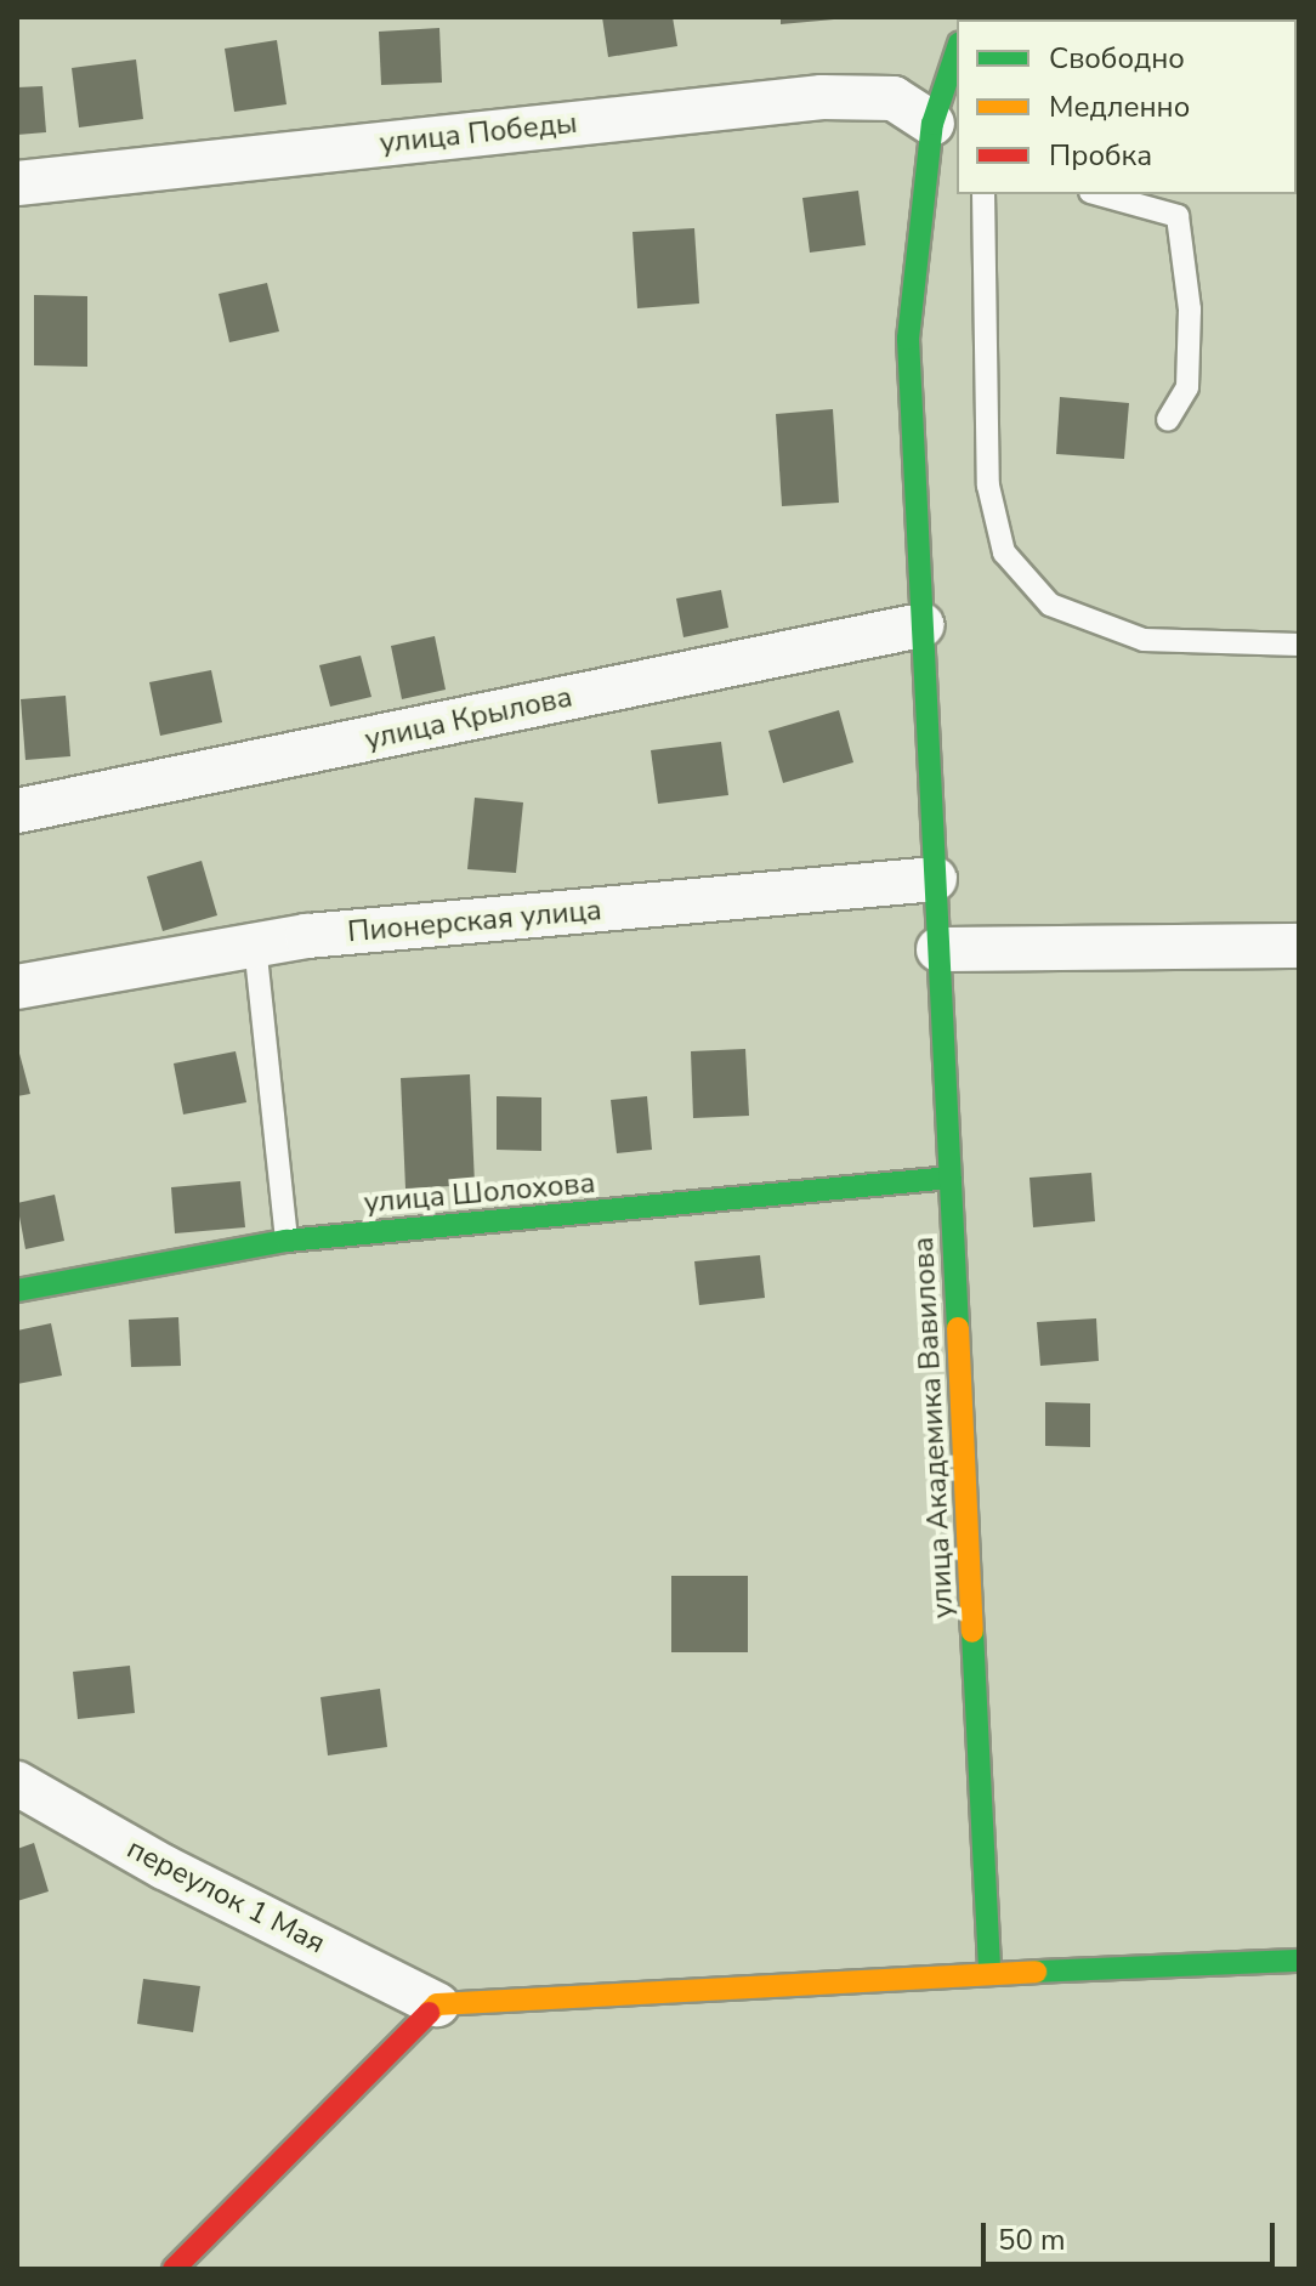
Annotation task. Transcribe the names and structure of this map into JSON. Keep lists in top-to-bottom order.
{
  "streets": {
    "street": [
      "улица Победы",
      "улица Крылова",
      "Пионерская улица",
      "улица Шолохова",
      "улица Академика Вавилова",
      "переулок 1 Мая"
    ]
  },
  "crossings": [
    ["улица Победы", "улица Академика Вавилова"],
    ["улица Крылова", "улица Академика Вавилова"],
    ["Пионерская улица", "улица Академика Вавилова"],
    ["улица Шолохова", "улица Академика Вавилова"]
  ],
  "legend": ["Свободно", "Медленно", "Пробка"],
  "scale_bar": "50 m"
}
